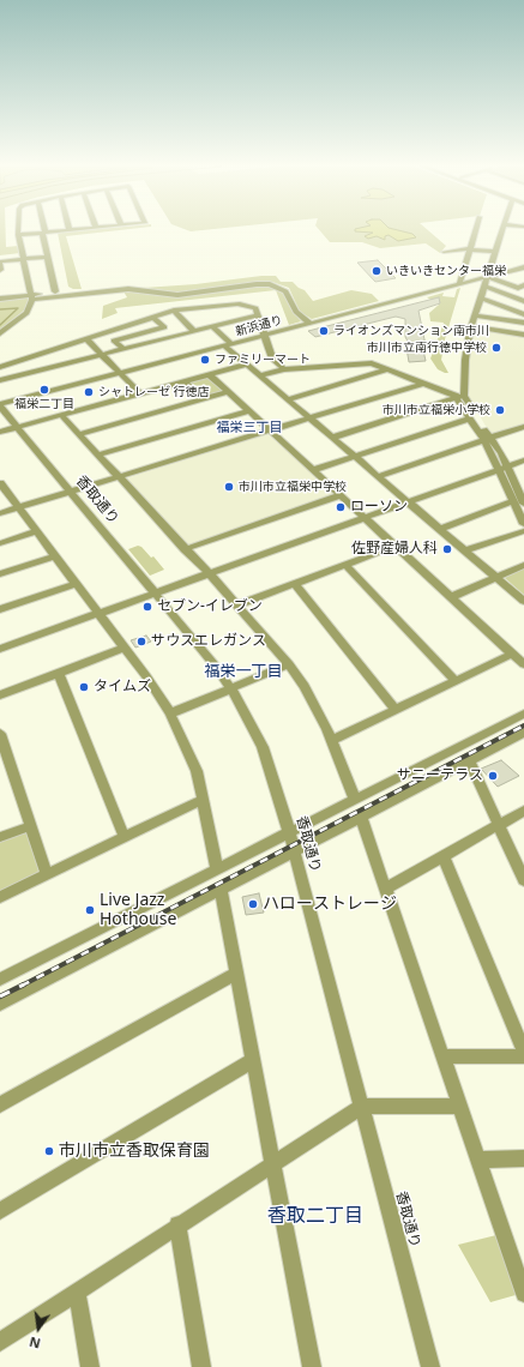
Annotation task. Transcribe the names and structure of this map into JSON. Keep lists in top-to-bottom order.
{
  "streets": {
    "street": ["新浜通り", "香取通り"]
  },
  "crossings": [
    ["新浜通り", "香取通り"]
  ],
  "districts": ["福栄三丁目", "福栄一丁目", "香取二丁目"],
  "places": [
    "いきいきセンター福栄",
    "ライオンズマンション南市川",
    "市川市立南行徳中学校",
    "ファミリーマート",
    "福栄二丁目",
    "シャトレーゼ 行徳店",
    "市川市立福栄小学校",
    "市川市立福栄中学校",
    "ローソン",
    "佐野産婦人科",
    "セブン-イレブン",
    "サウスエレガンス",
    "タイムズ",
    "サニーテラス",
    "ハローストレージ",
    "Live Jazz Hothouse",
    "市川市立香取保育園"
  ],
  "north": "bottom"
}
